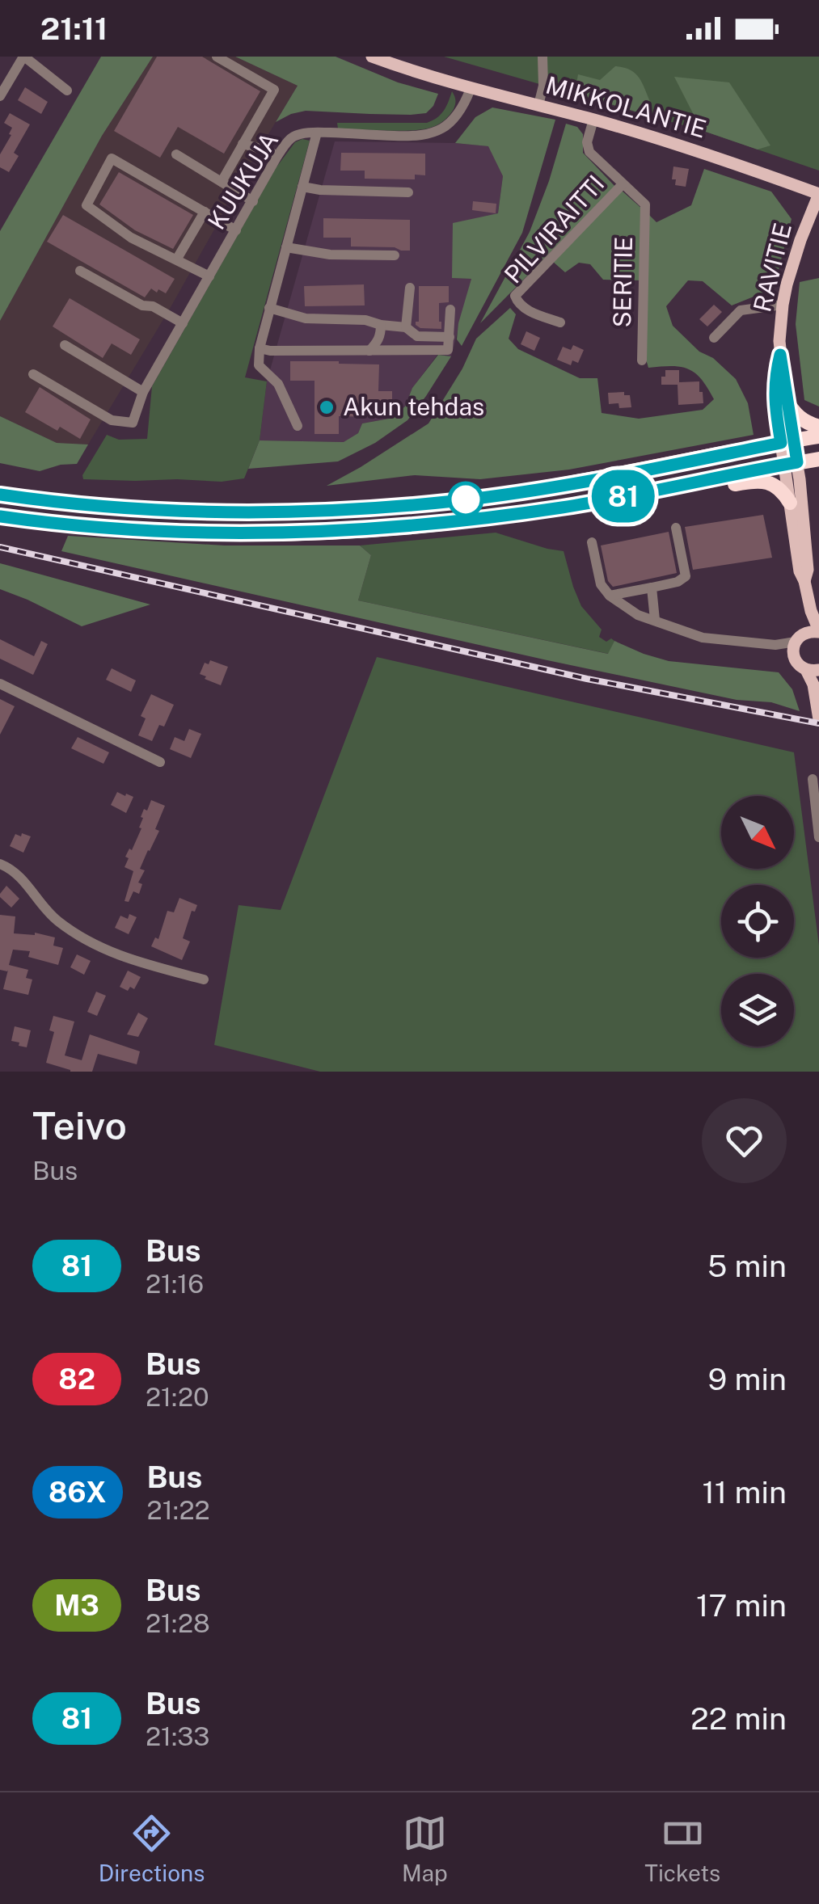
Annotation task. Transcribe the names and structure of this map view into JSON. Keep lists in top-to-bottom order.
{
  "streets": {
    "main road": ["MIKKOLANTIE", "RAVITIE"],
    "street": ["KUUKUJA", "PILVIRAITTI", "SERITIE"]
  },
  "crossings": [
    ["MIKKOLANTIE", "KUUKUJA"],
    ["MIKKOLANTIE", "RAVITIE"],
    ["PILVIRAITTI", "SERITIE"]
  ],
  "places": ["Akun tehdas"],
  "lines": ["bus line 81"],
  "north": "bottom right",
  "page": {
    "status": "21:11",
    "on_map": "81",
    "heading": ["Teivo", "Bus"],
    "list": [
      {
        "mark": "81",
        "name": "Bus",
        "note": "21:16",
        "value": "5 min"
      },
      {
        "mark": "82",
        "name": "Bus",
        "note": "21:20",
        "value": "9 min"
      },
      {
        "mark": "86X",
        "name": "Bus",
        "note": "21:22",
        "value": "11 min"
      },
      {
        "mark": "M3",
        "name": "Bus",
        "note": "21:28",
        "value": "17 min"
      },
      {
        "mark": "81",
        "name": "Bus",
        "note": "21:33",
        "value": "22 min"
      }
    ],
    "tabs": ["Directions", "Map", "Tickets"]
  }
}
